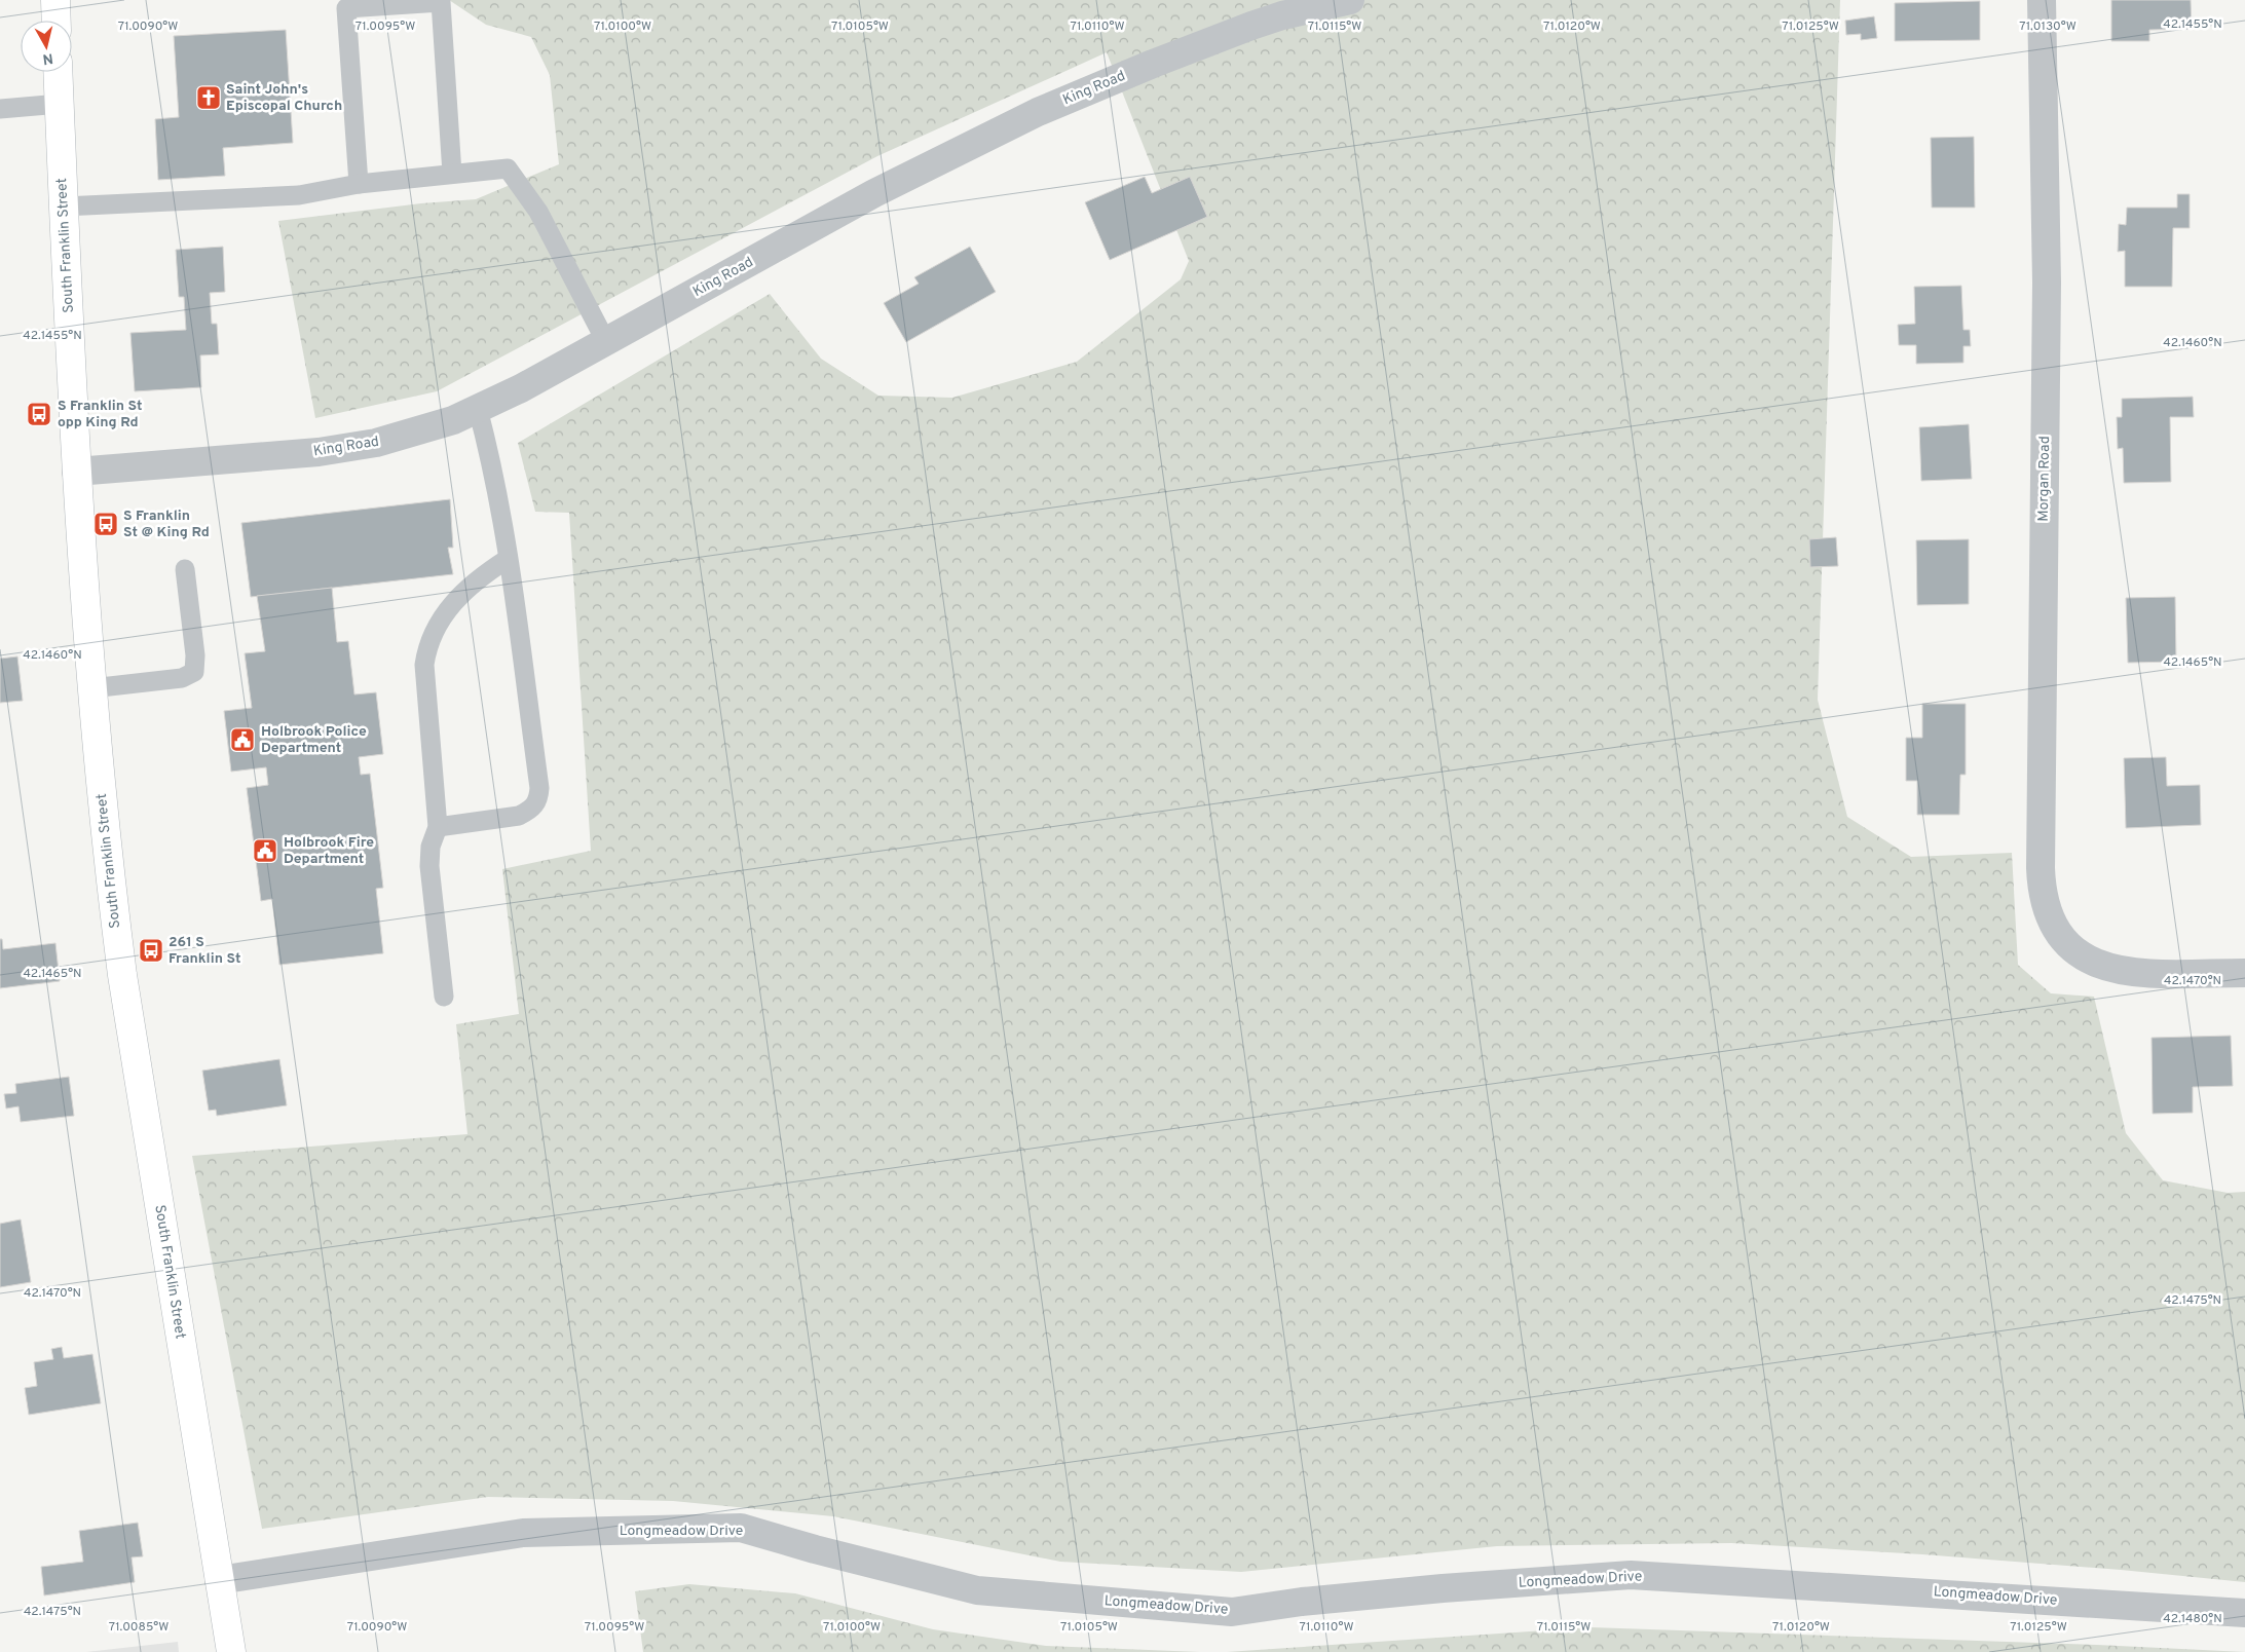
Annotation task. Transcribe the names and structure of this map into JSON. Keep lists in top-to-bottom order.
{
  "streets": {
    "main road": ["South Franklin Street"],
    "street": ["King Road", "Morgan Road", "Longmeadow Drive"]
  },
  "crossings": [
    ["King Road", "South Franklin Street"],
    ["South Franklin Street", "Longmeadow Drive"]
  ],
  "places": {
    "church": ["Saint John's Episcopal Church"],
    "bus stop": ["S Franklin St opp King Rd", "S Franklin St @ King Rd", "261 S Franklin St"],
    "public building": ["Holbrook Police Department", "Holbrook Fire Department"]
  },
  "north": "bottom",
  "coordinates": [
    "42.1455°N",
    "71.0090°W",
    "71.0095°W",
    "71.0100°W",
    "71.0105°W",
    "71.0110°W",
    "71.0115°W",
    "71.0120°W",
    "71.0125°W",
    "71.0130°W",
    "42.1460°N",
    "42.1465°N",
    "42.1470°N",
    "42.1475°N",
    "42.1480°N",
    "71.0085°W"
  ]
}
